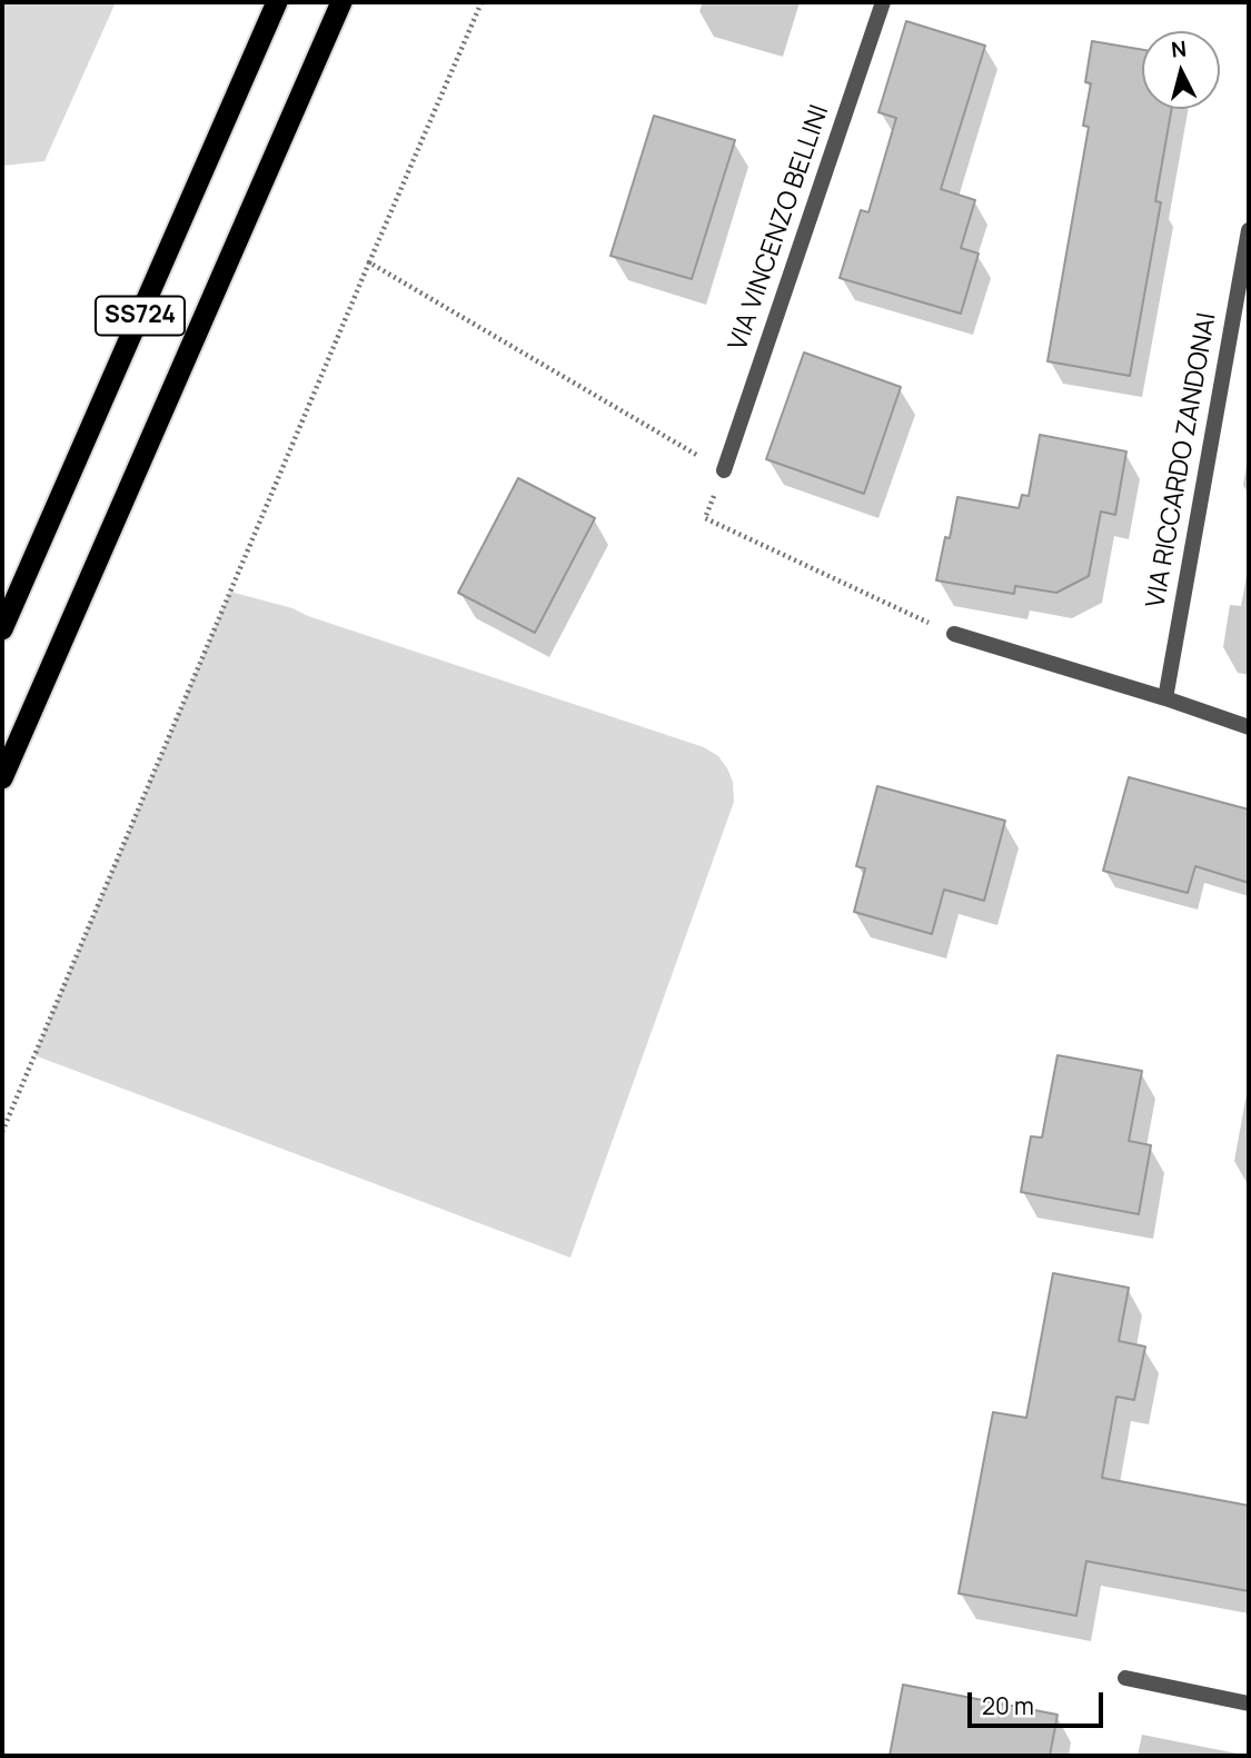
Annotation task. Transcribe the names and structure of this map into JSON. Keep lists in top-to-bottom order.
{
  "streets": {
    "highway": ["SS724"],
    "street": ["VIA VINCENZO BELLINI", "VIA RICCARDO ZANDONAI"]
  },
  "scale_bar": "20 m",
  "north": "top"
}
